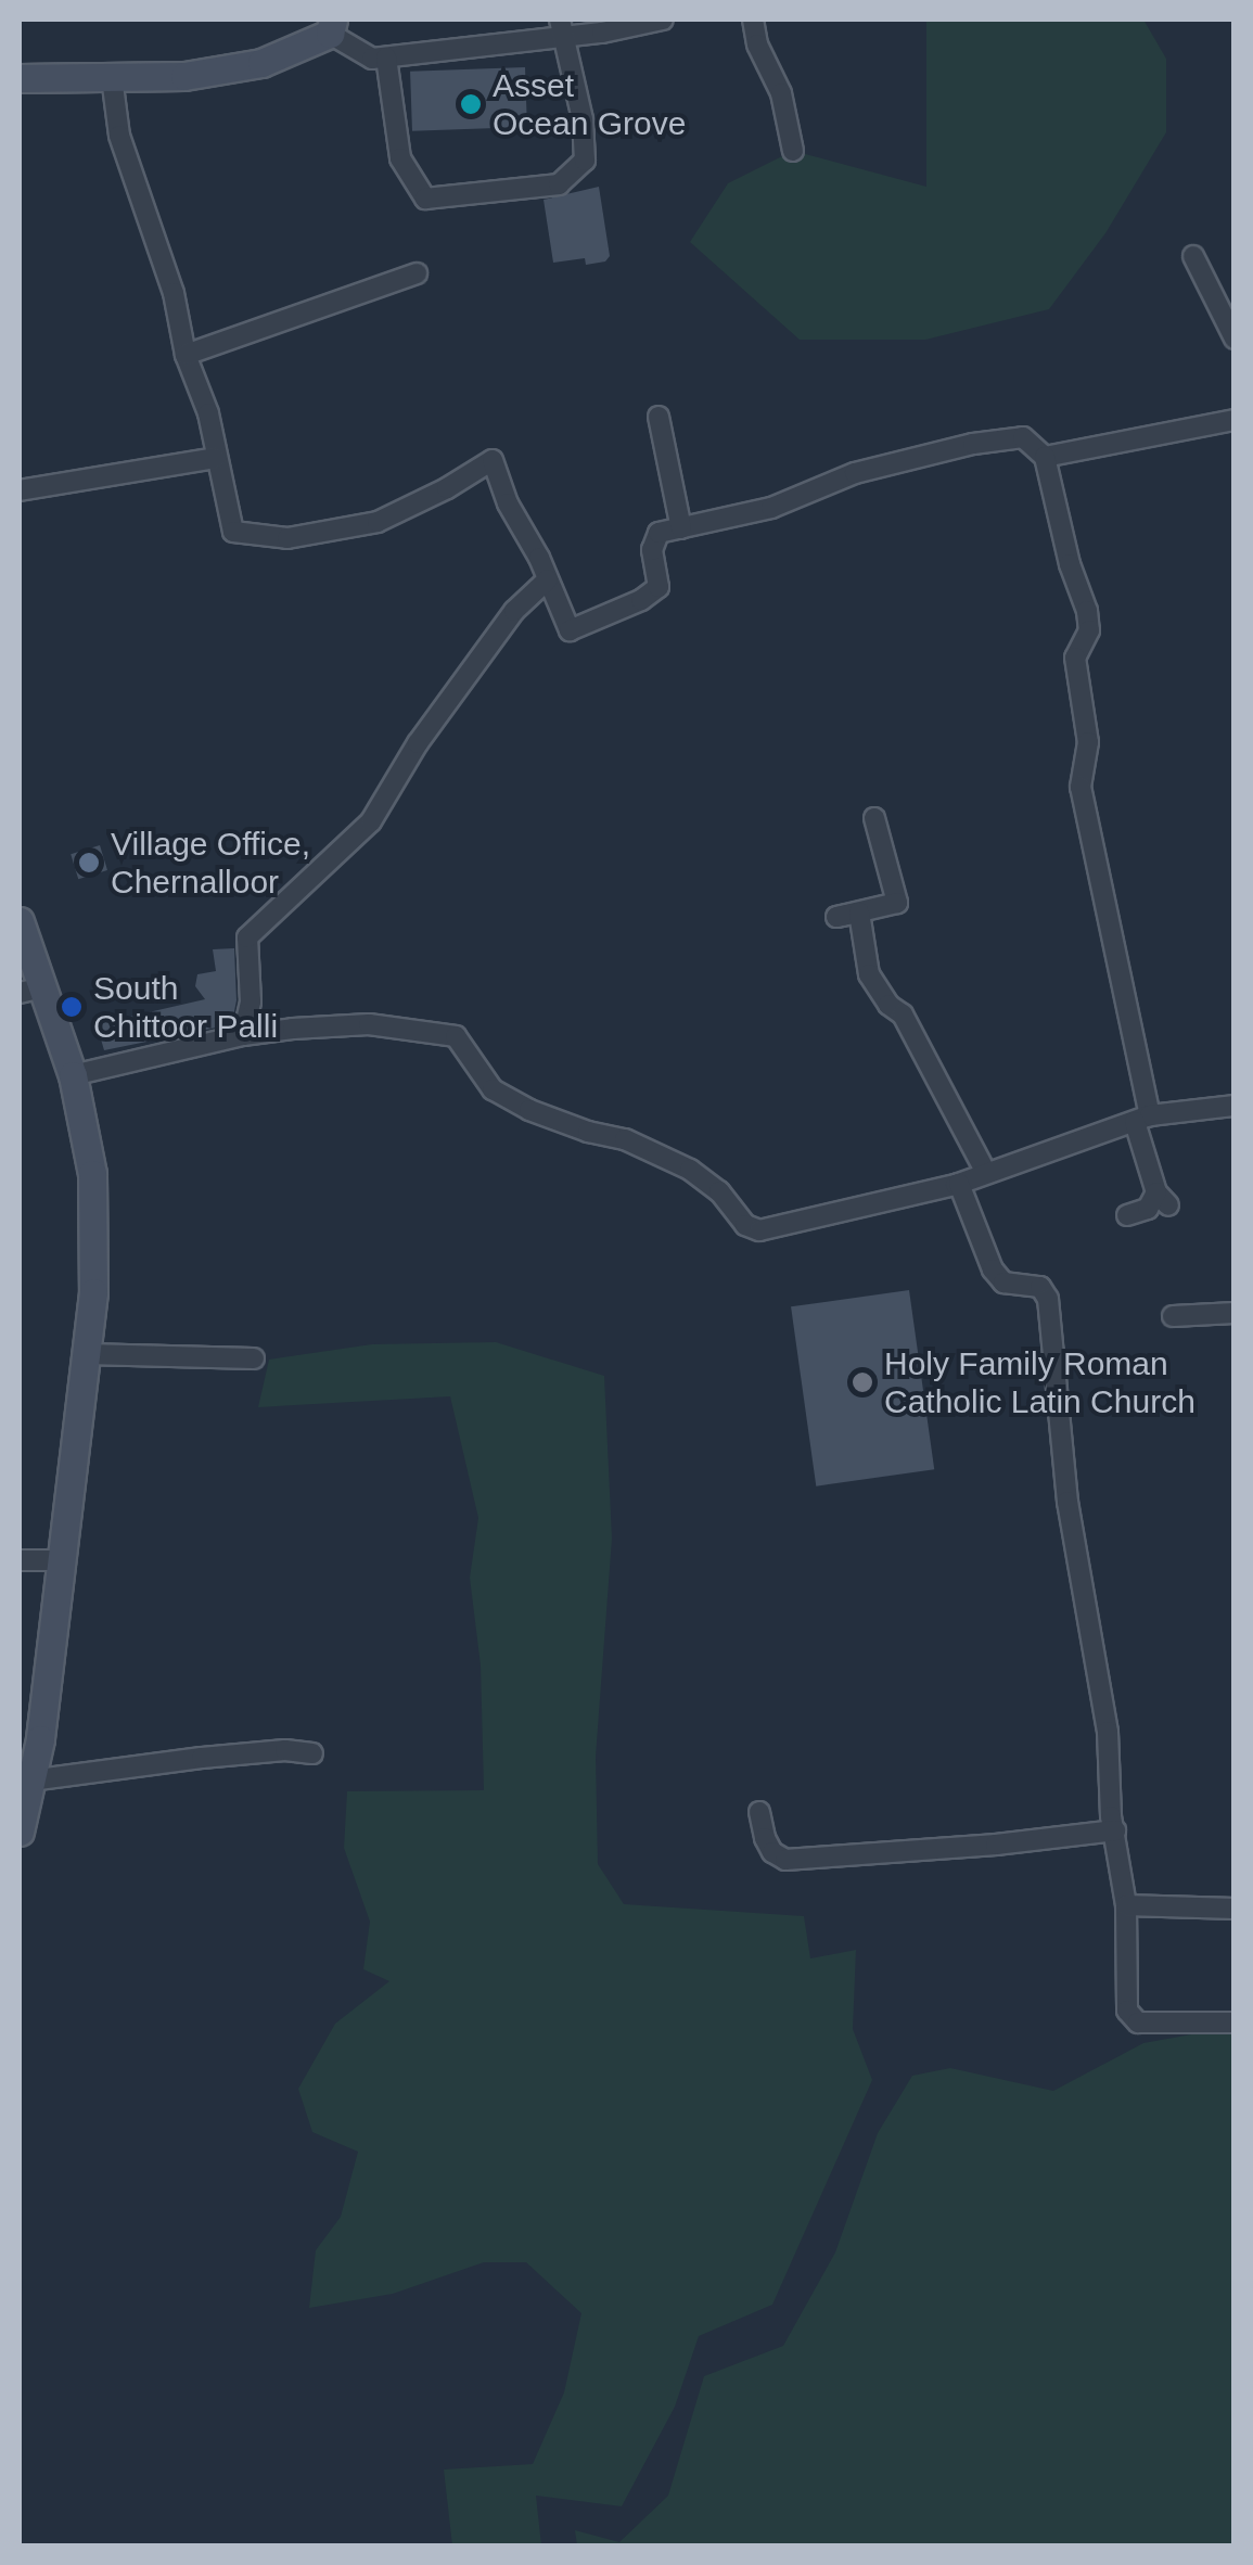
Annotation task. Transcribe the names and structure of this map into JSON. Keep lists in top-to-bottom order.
{
  "places": [
    "Asset Ocean Grove",
    "Village Office, Chernalloor",
    "South Chittoor Palli",
    "Holy Family Roman Catholic Latin Church"
  ]
}
